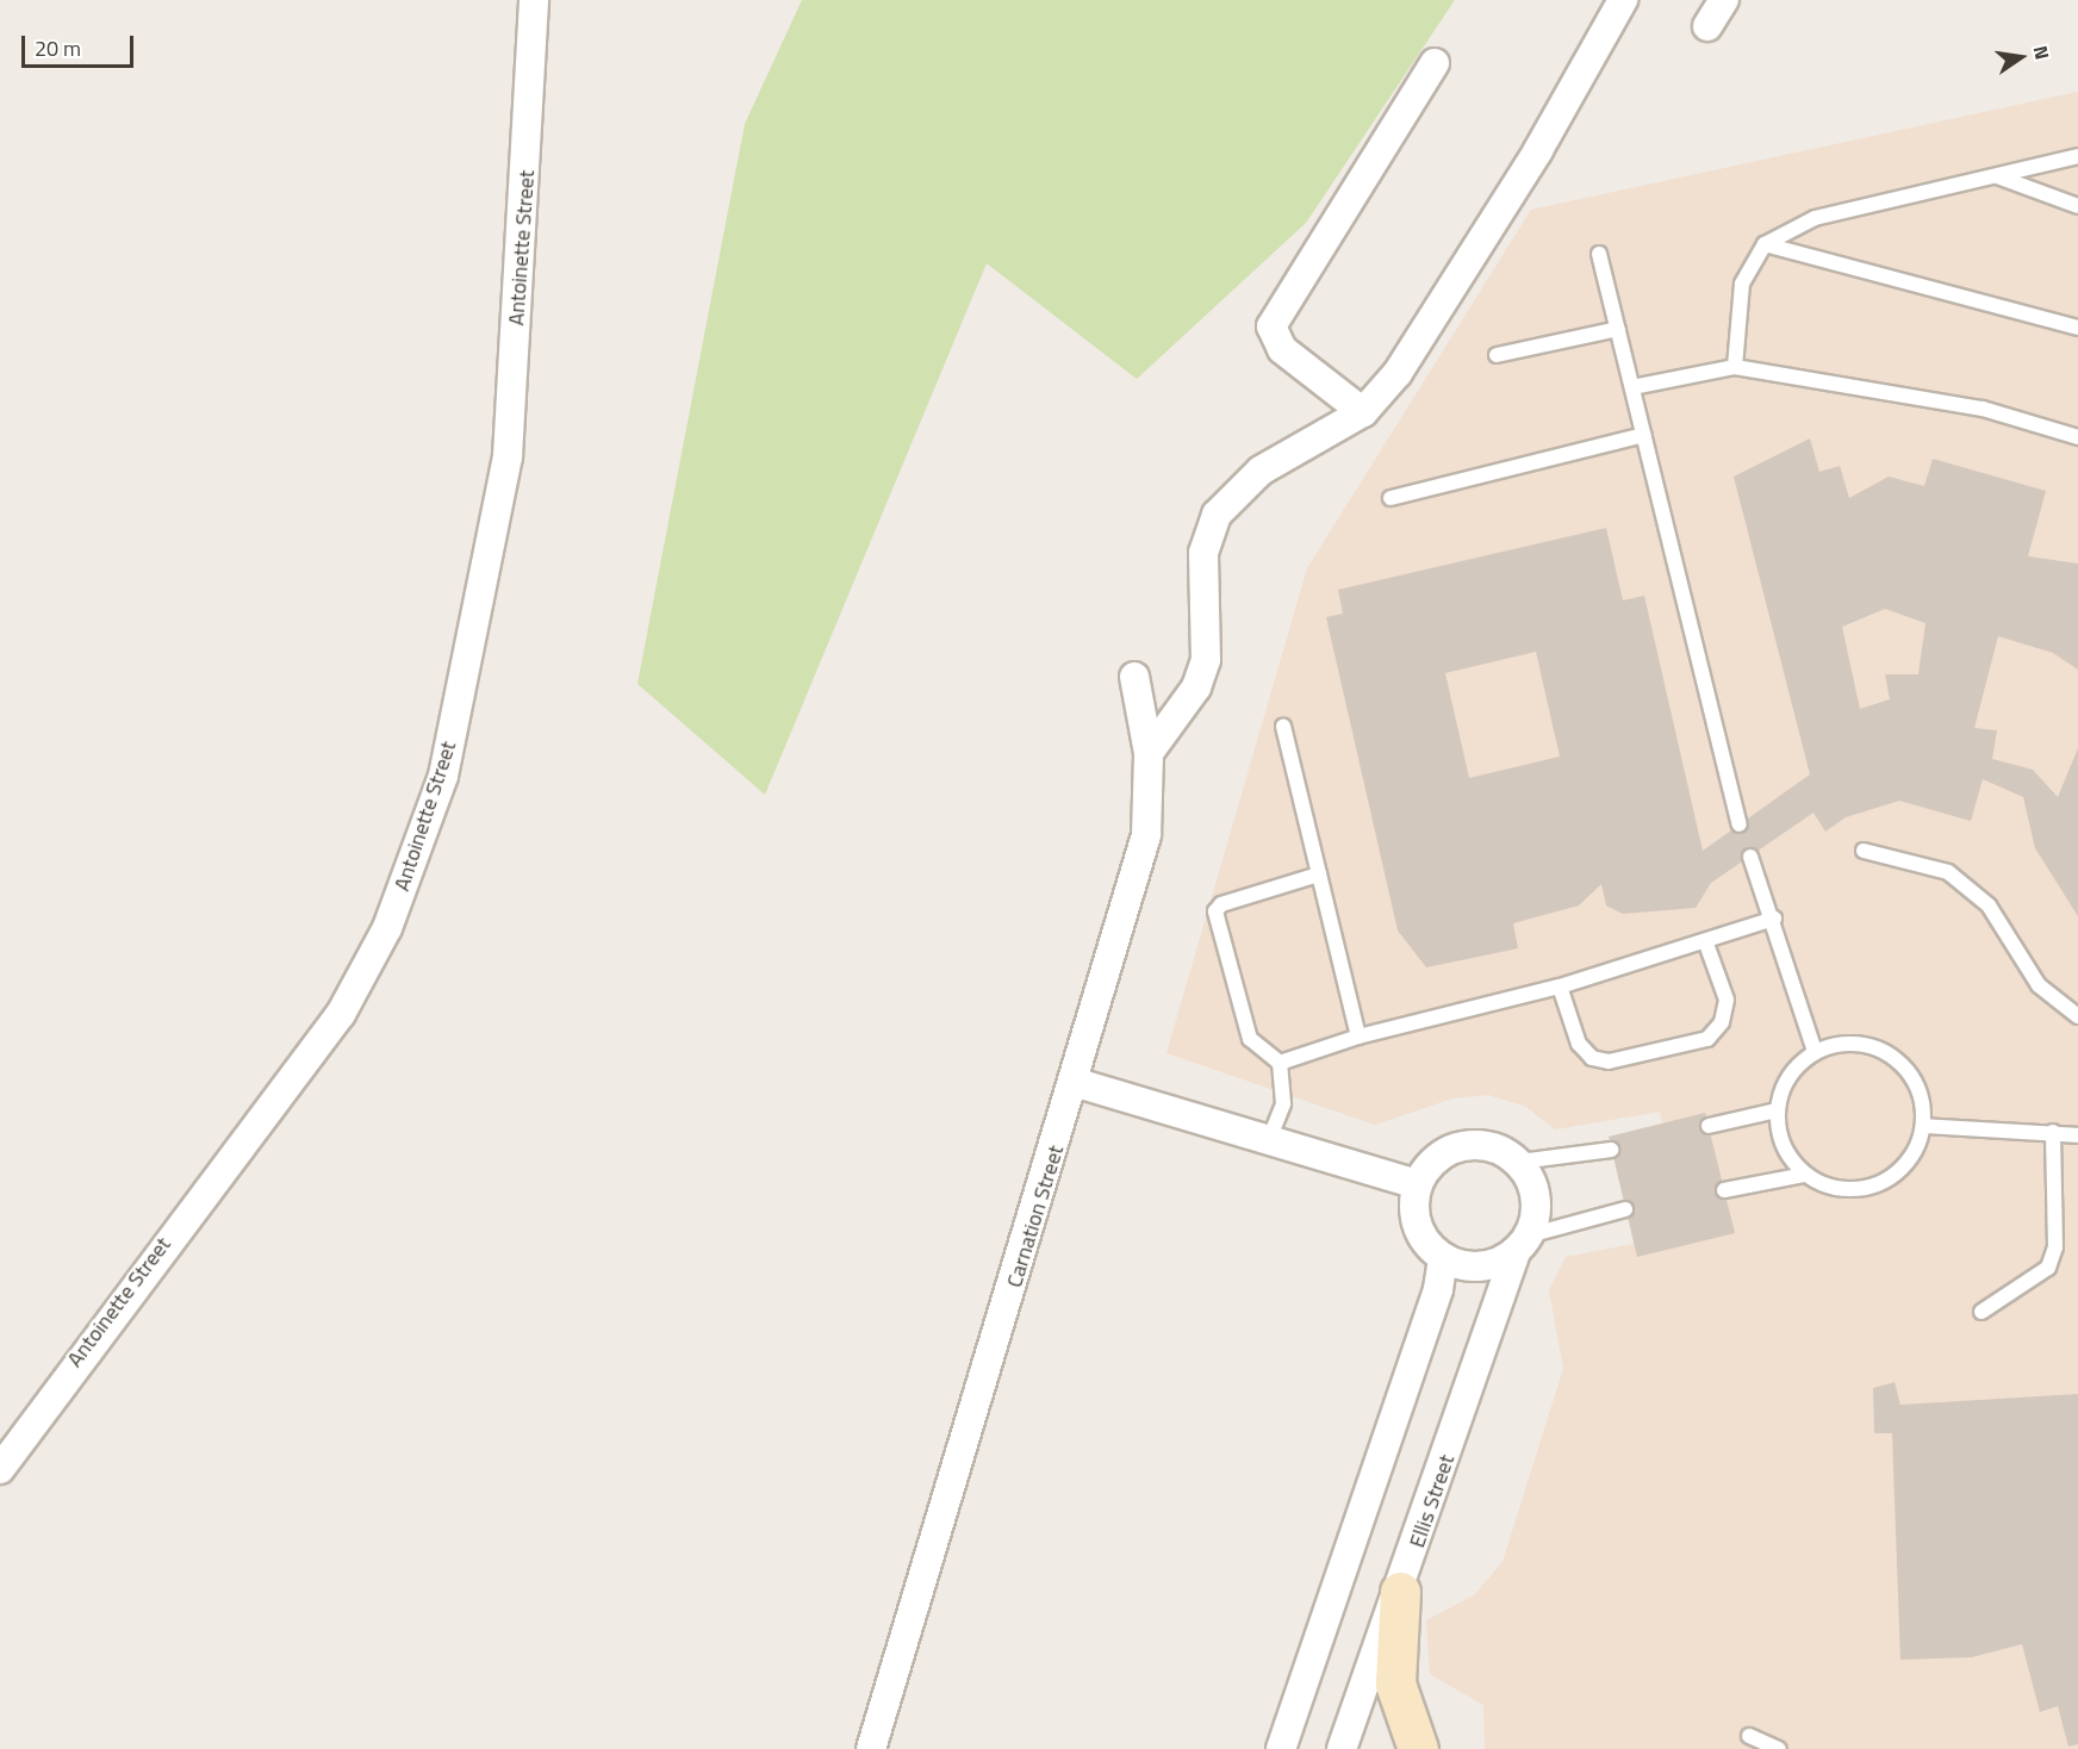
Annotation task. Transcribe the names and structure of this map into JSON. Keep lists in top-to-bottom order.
{
  "streets": {
    "street": ["Antoinette Street", "Carnation Street", "Ellis Street"]
  },
  "scale_bar": "20 m",
  "north": "right"
}
